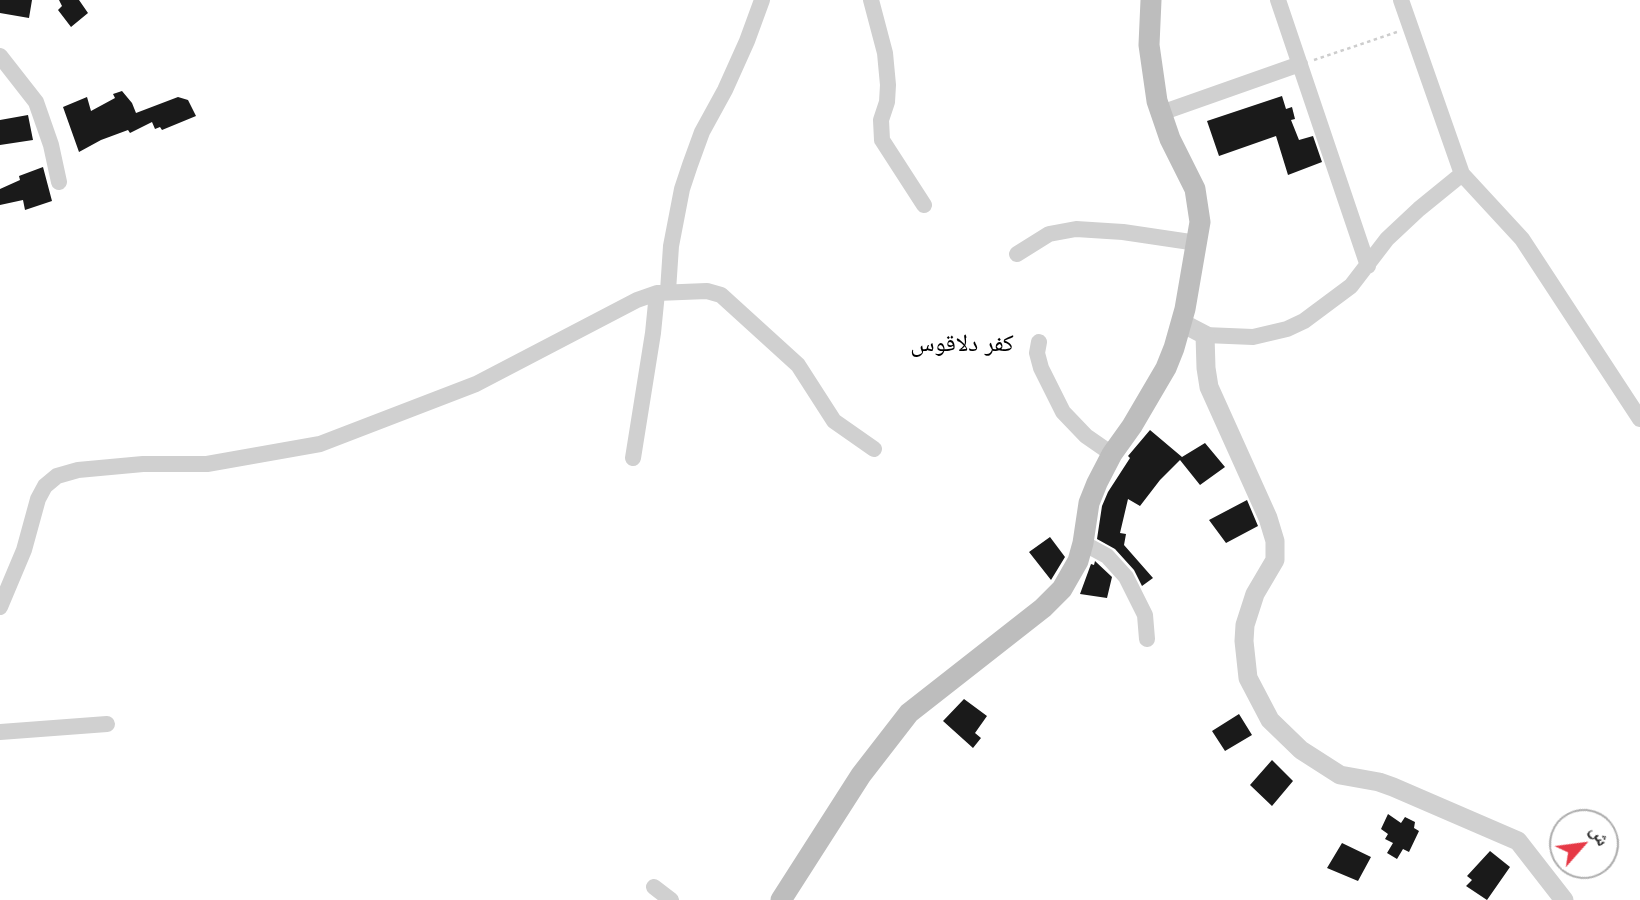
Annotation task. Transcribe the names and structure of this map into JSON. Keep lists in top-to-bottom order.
{
  "districts": ["كفر دلاقوس"],
  "north": "top right"
}
